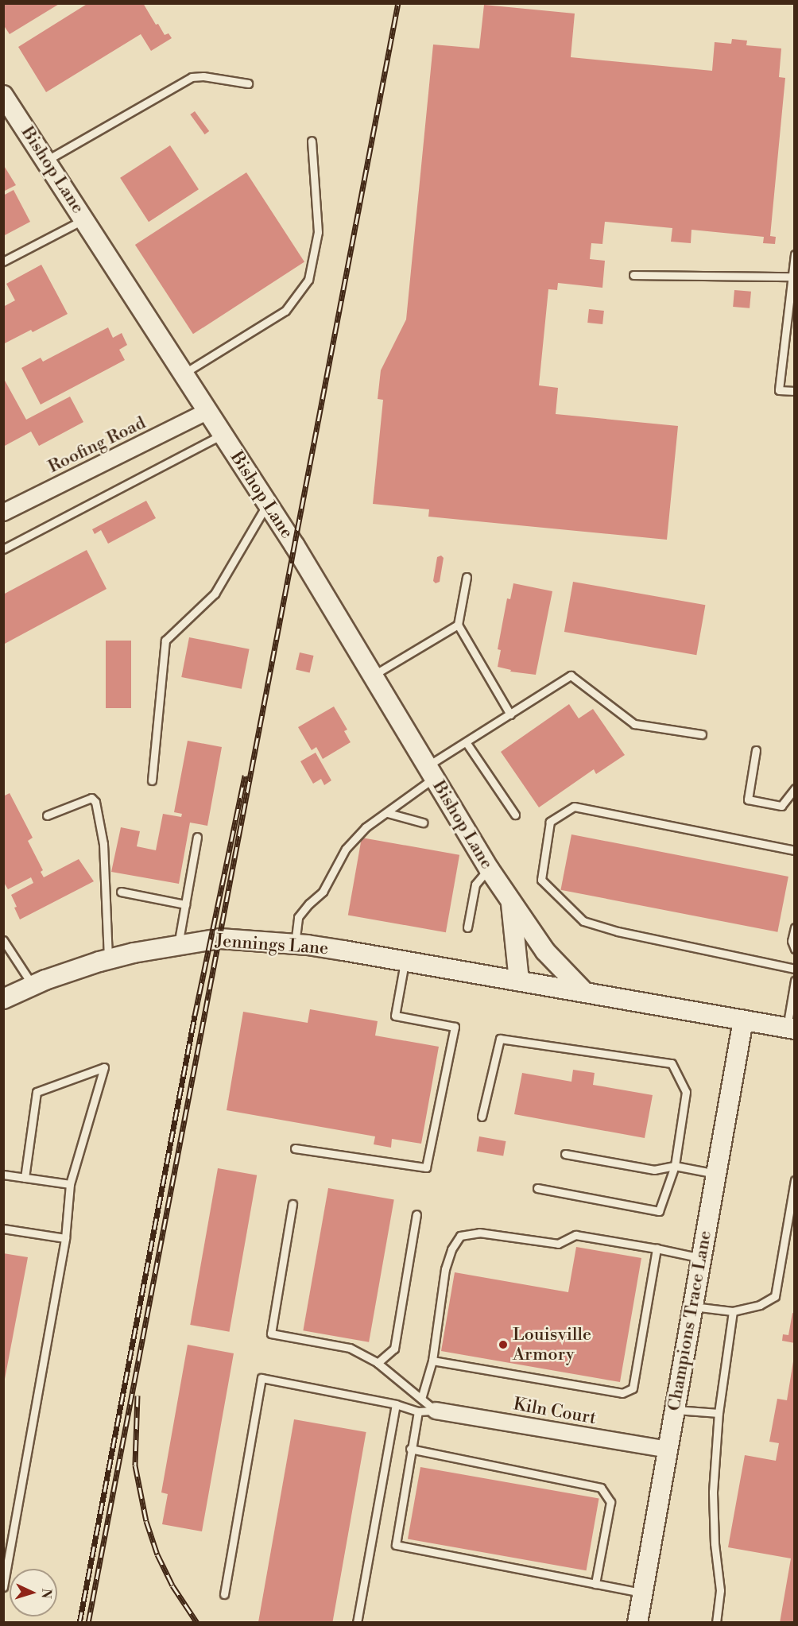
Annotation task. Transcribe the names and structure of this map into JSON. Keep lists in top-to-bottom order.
{
  "streets": {
    "street": [
      "Bishop Lane",
      "Roofing Road",
      "Jennings Lane",
      "Champions Trace Lane",
      "Kiln Court"
    ]
  },
  "crossings": [
    ["Bishop Lane", "Roofing Road"],
    ["Bishop Lane", "Jennings Lane"],
    ["Champions Trace Lane", "Kiln Court"]
  ],
  "places": ["Louisville Armory"],
  "north": "right"
}
